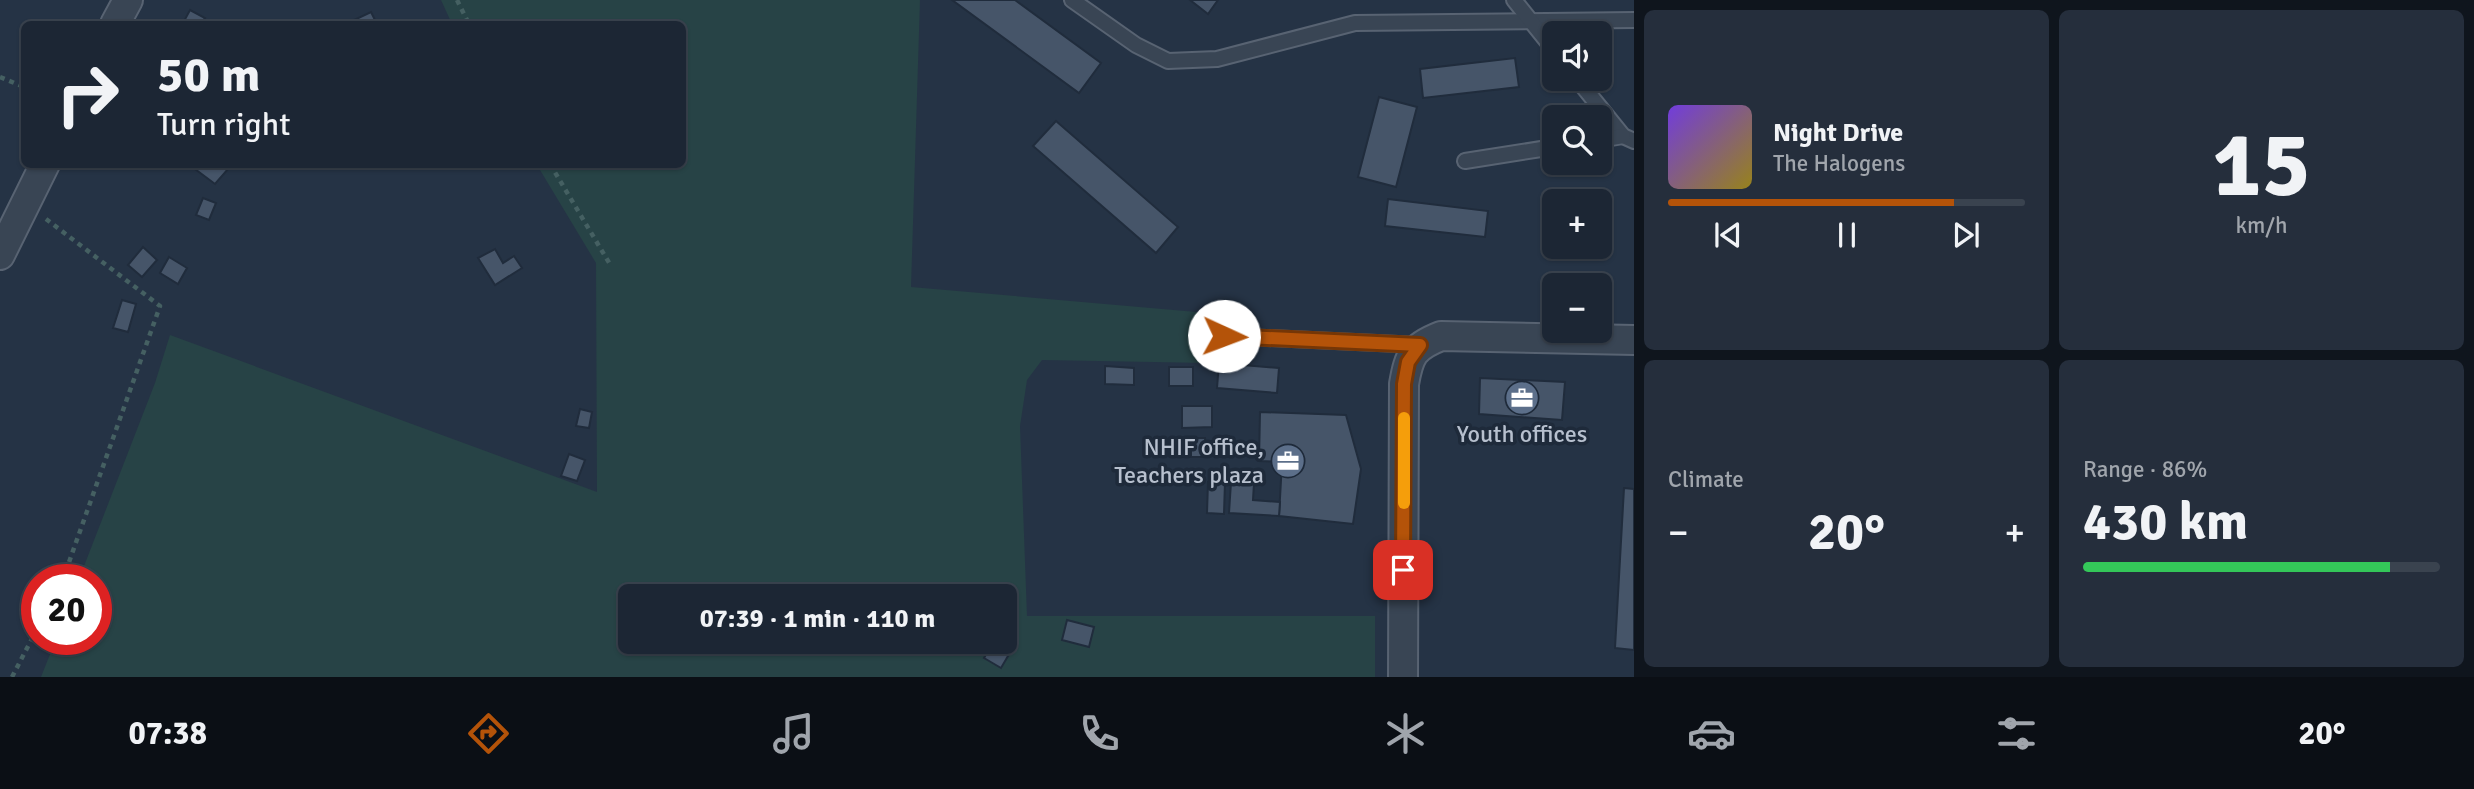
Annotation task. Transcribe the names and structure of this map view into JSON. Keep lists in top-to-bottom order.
{
  "places": {
    "office": ["Youth offices", "NHIF office, Teachers plaza"]
  },
  "page": {
    "tile": [
      ["15", "km/h"],
      "Climate",
      ["Range · 86%", "430 km"]
    ],
    "map_buttons": ["+", "−"],
    "turn": ["50 m", "Turn right"],
    "song": ["Night Drive", "The Halogens"],
    "heat": ["−", "20°", "+"],
    "limit": "20",
    "trip": "07:39 · 1 min · 110 m",
    "tabs": ["07:38", "20°"]
  }
}
